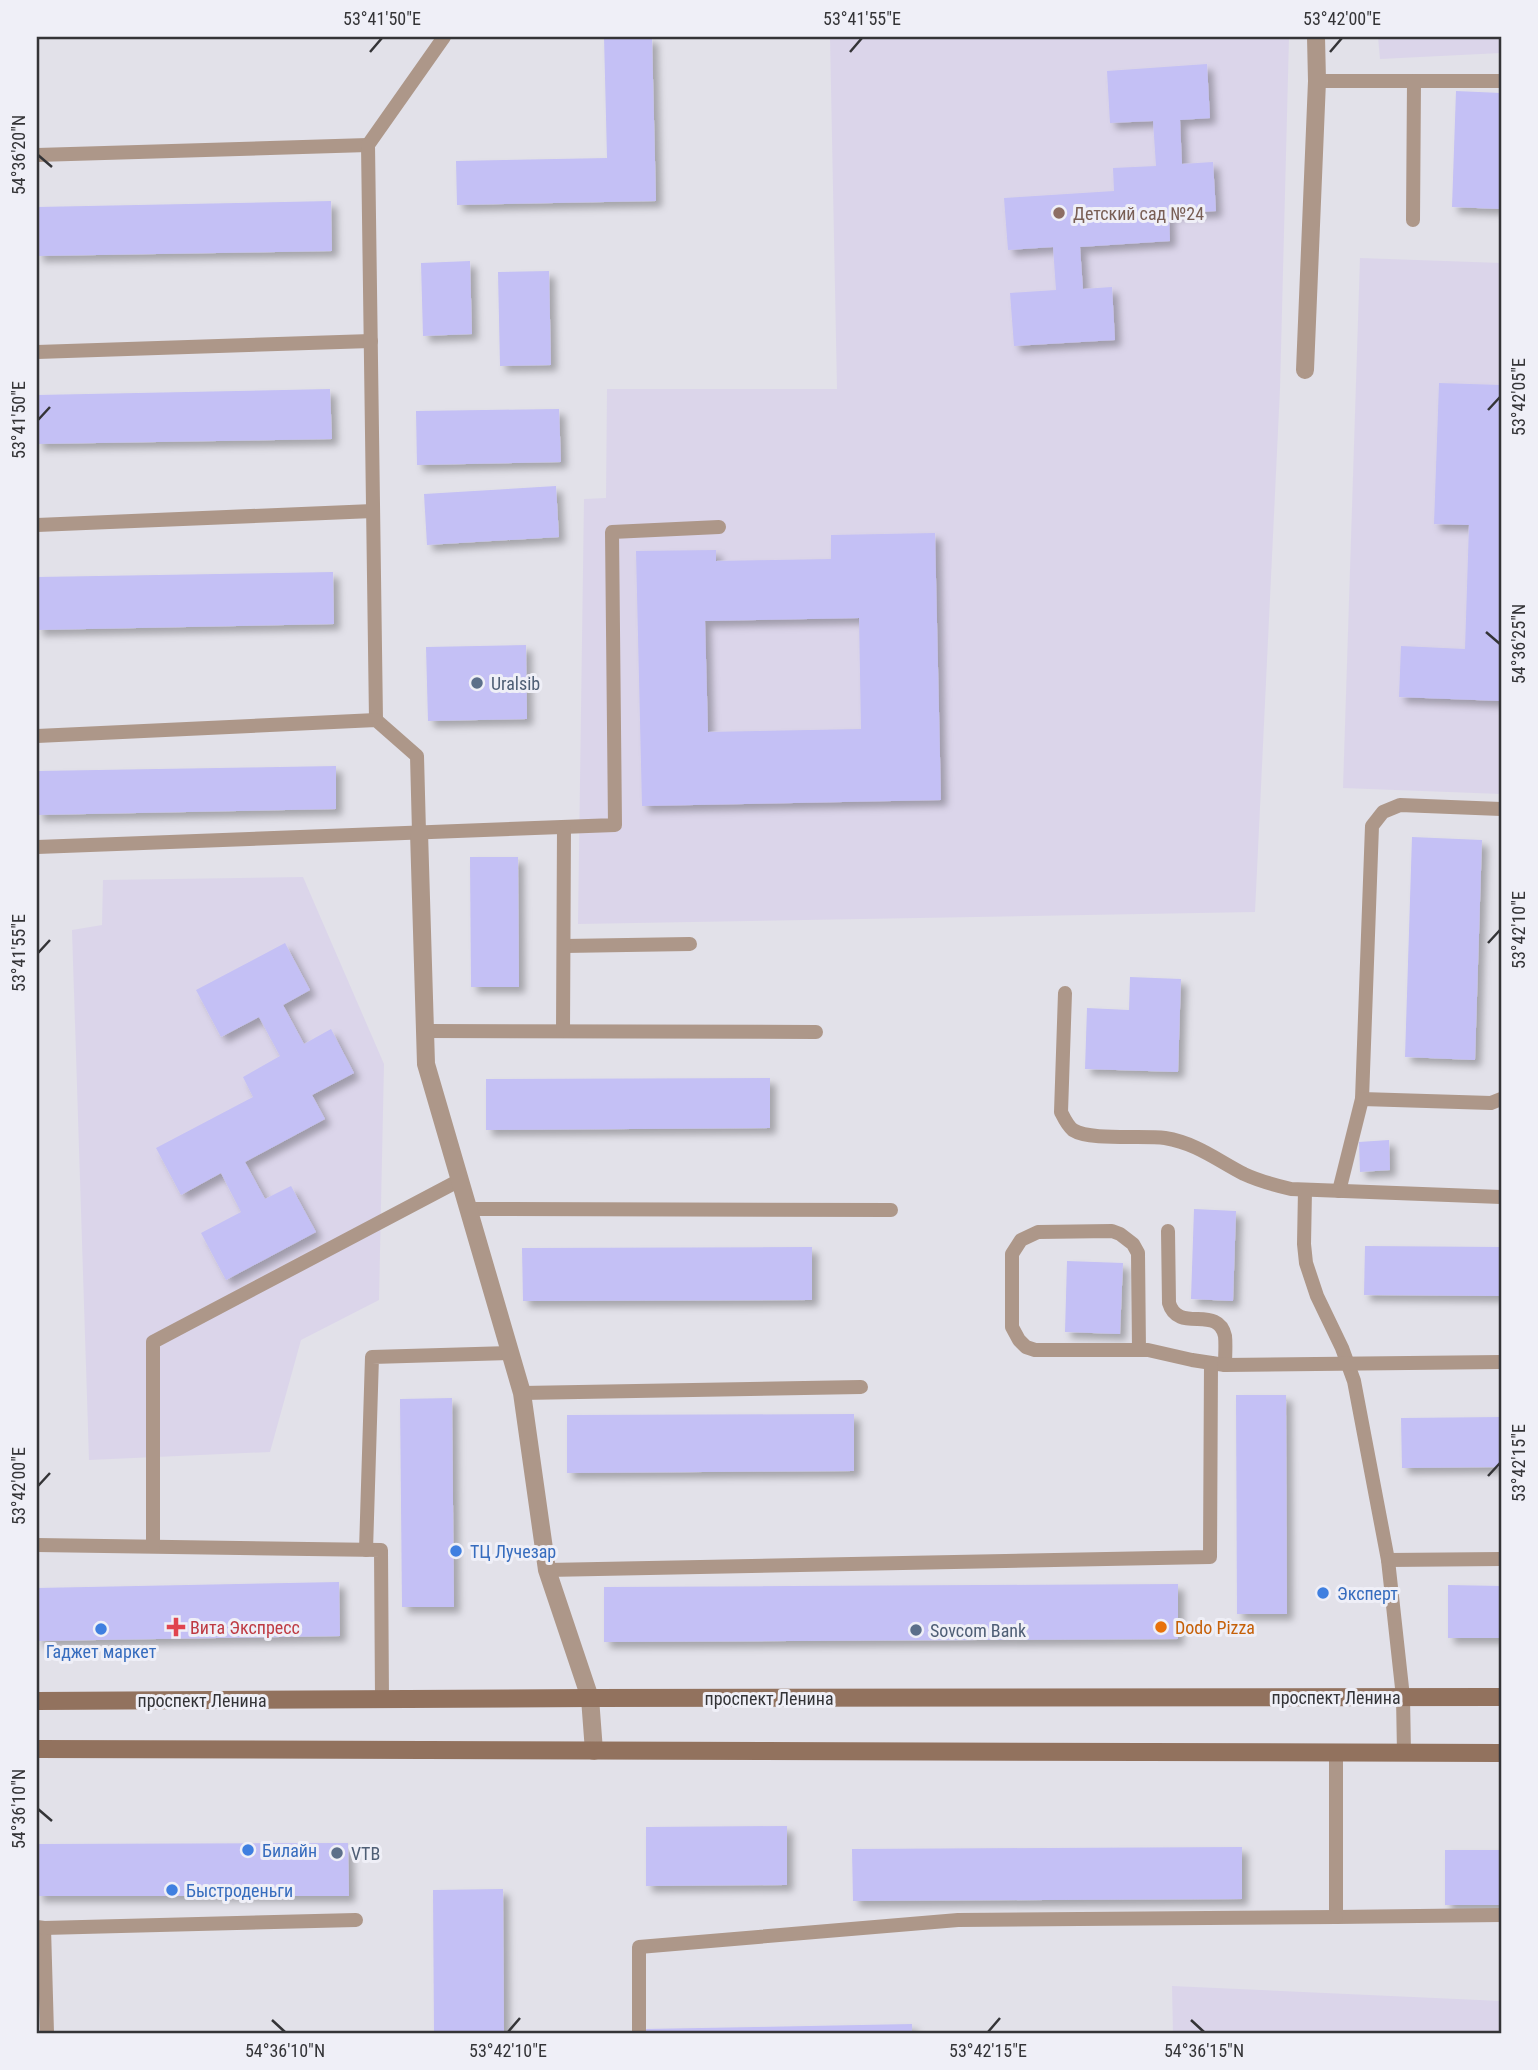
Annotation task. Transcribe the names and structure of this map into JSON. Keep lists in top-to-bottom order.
{
  "streets": {
    "street": ["проспект Ленина"]
  },
  "places": {
    "other": [
      "Детский сад №24",
      "Uralsib",
      "ТЦ Лучезар",
      "Эксперт",
      "Dodo Pizza",
      "Гаджет маркет",
      "Sovcom Bank",
      "Билайн",
      "VTB",
      "Быстроденьги"
    ],
    "health": ["Вита Экспресс"]
  },
  "coordinates": [
    "53°41'50\"E",
    "53°41'55\"E",
    "53°42'00\"E",
    "54°36'20\"N",
    "53°42'05\"E",
    "54°36'25\"N",
    "53°42'10\"E",
    "53°42'15\"E",
    "54°36'10\"N",
    "54°36'15\"N"
  ]
}
